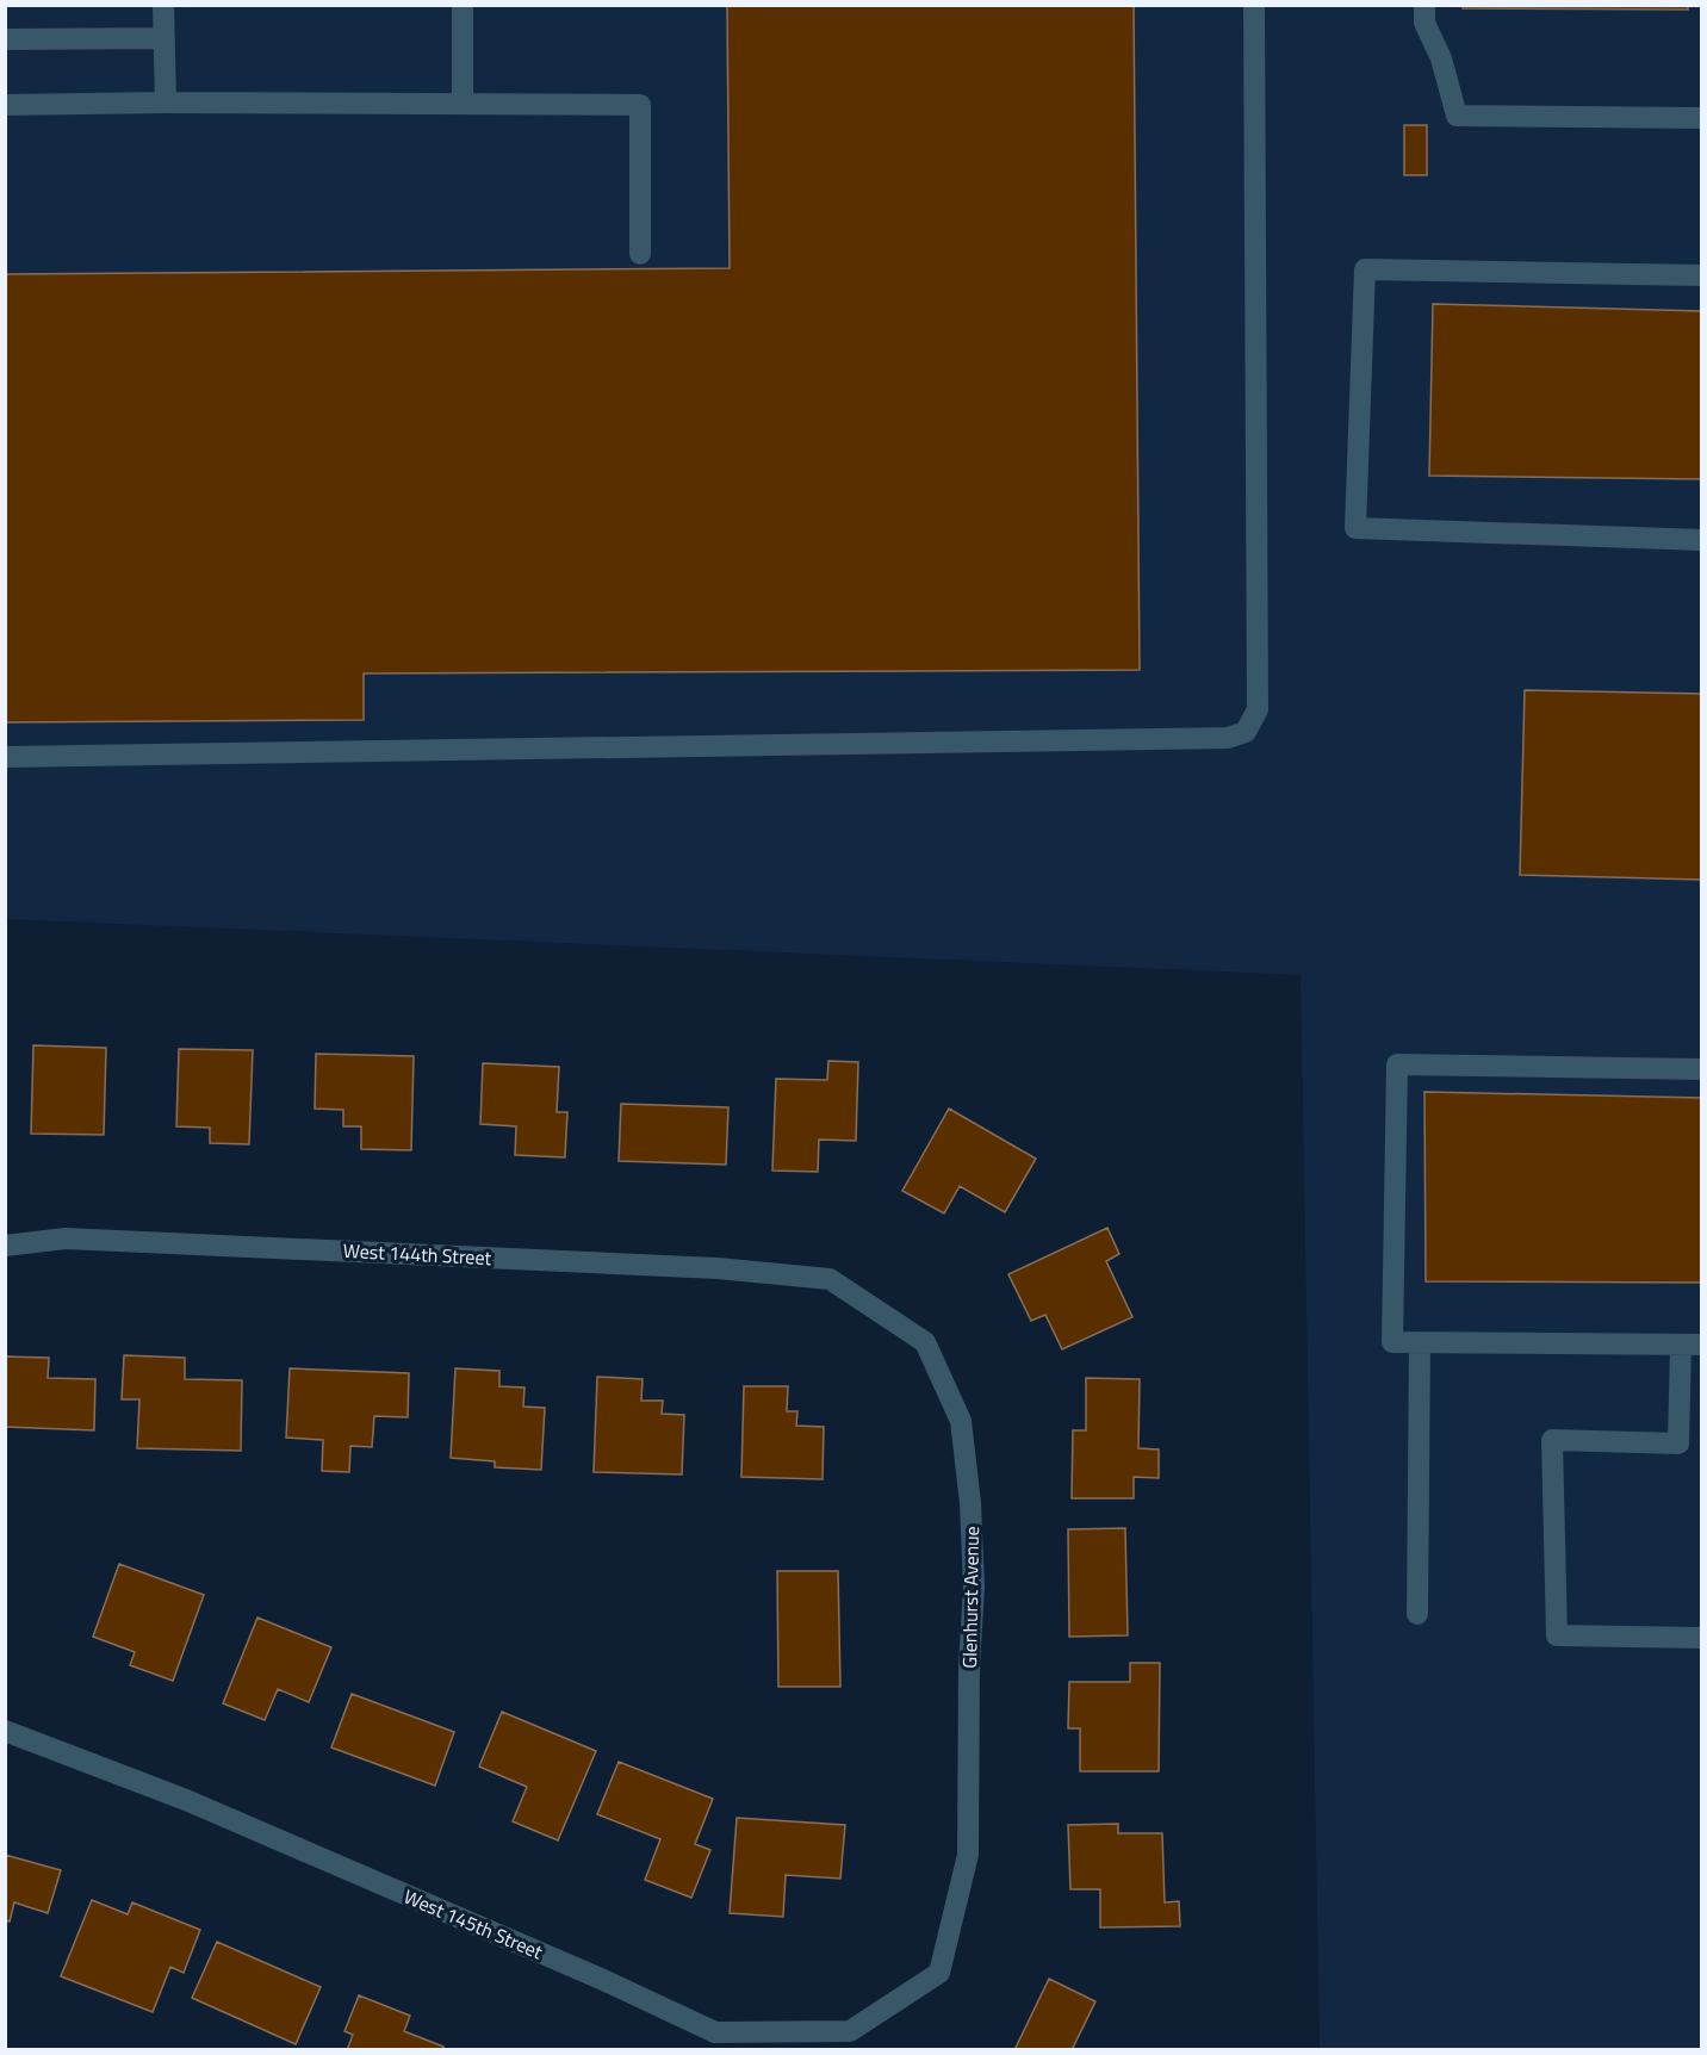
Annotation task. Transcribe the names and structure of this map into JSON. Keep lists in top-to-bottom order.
{
  "streets": {
    "street": ["West 144th Street", "Glenhurst Avenue", "West 145th Street"]
  },
  "crossings": [
    ["West 144th Street", "Glenhurst Avenue"],
    ["Glenhurst Avenue", "West 145th Street"]
  ]
}
